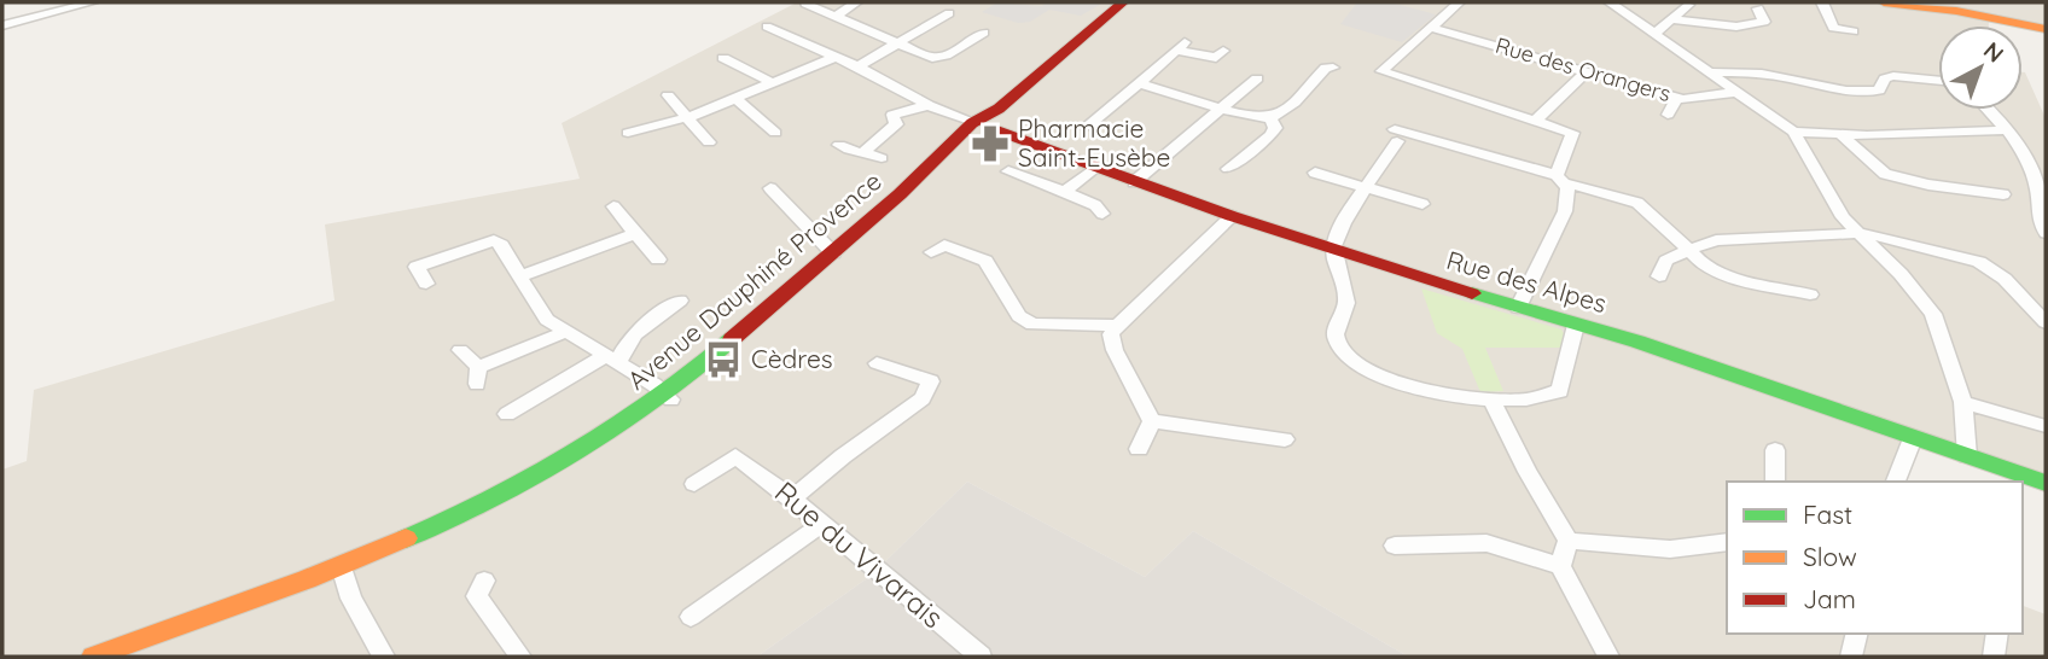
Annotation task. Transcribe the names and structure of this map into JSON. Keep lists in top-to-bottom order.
{
  "streets": {
    "main road": ["Avenue Dauphiné Provence", "Rue des Alpes"],
    "street": ["Rue des Orangers", "Rue du Vivarais"]
  },
  "crossings": [
    ["Avenue Dauphiné Provence", "Rue des Alpes"]
  ],
  "places": {
    "pharmacy": ["Pharmacie Saint-Eusèbe"],
    "bus stop": ["Cèdres"]
  },
  "legend": ["Fast", "Slow", "Jam"],
  "north": "top right"
}
